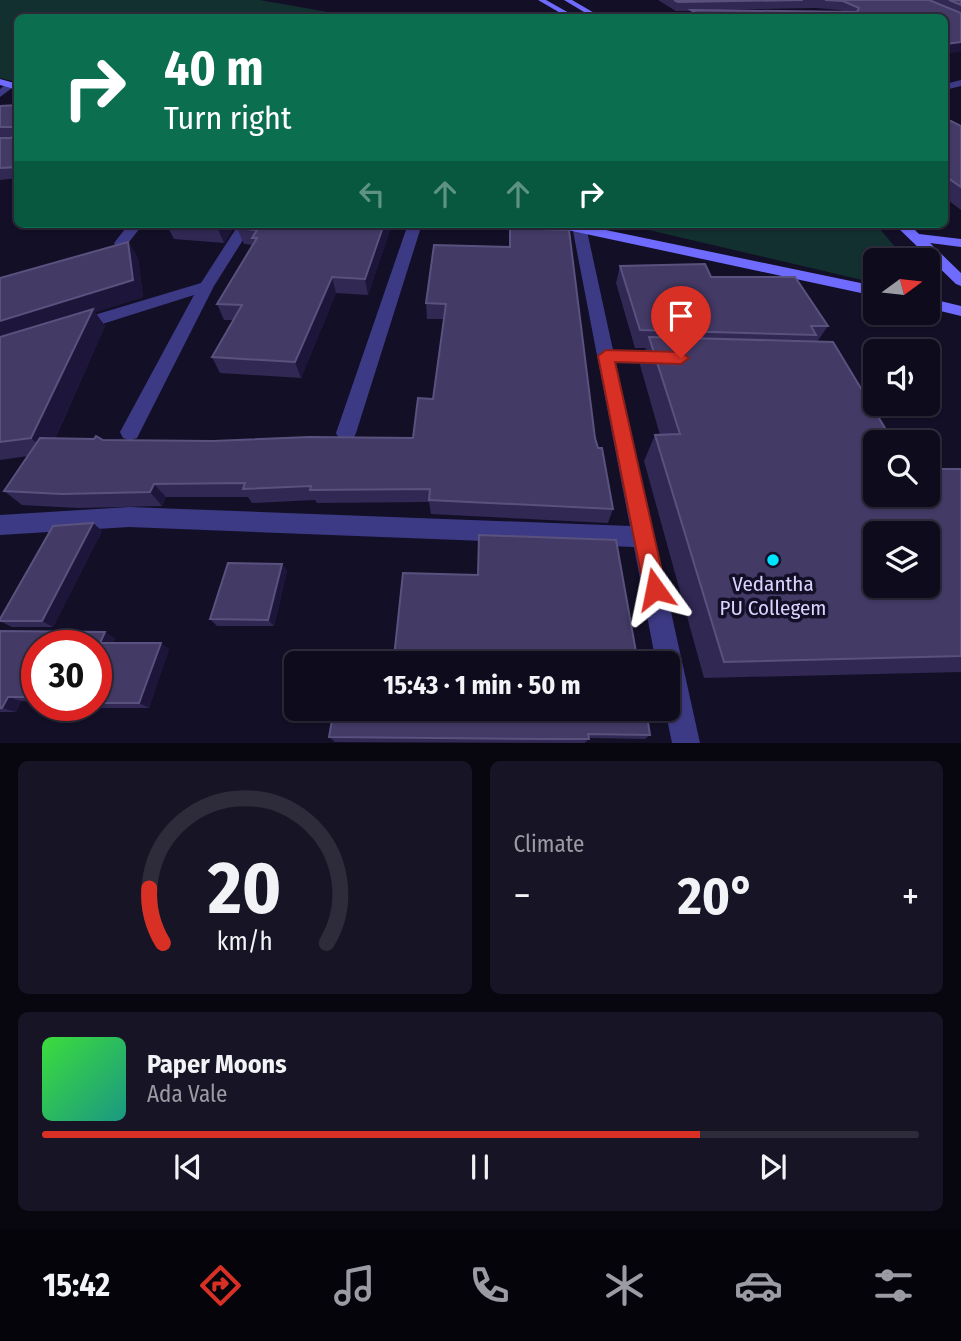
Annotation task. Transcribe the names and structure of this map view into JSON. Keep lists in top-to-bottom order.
{
  "places": ["Vedantha PU Collegem"],
  "north": "right",
  "page": {
    "turn": ["40 m", "Turn right"],
    "limit": "30",
    "trip": "15:43 · 1 min · 50 m",
    "tile": "Climate",
    "heat": ["−", "20°", "+"],
    "song": ["Paper Moons", "Ada Vale"],
    "tabs": "15:42",
    "gauge": ["20", "km/h"]
  }
}
